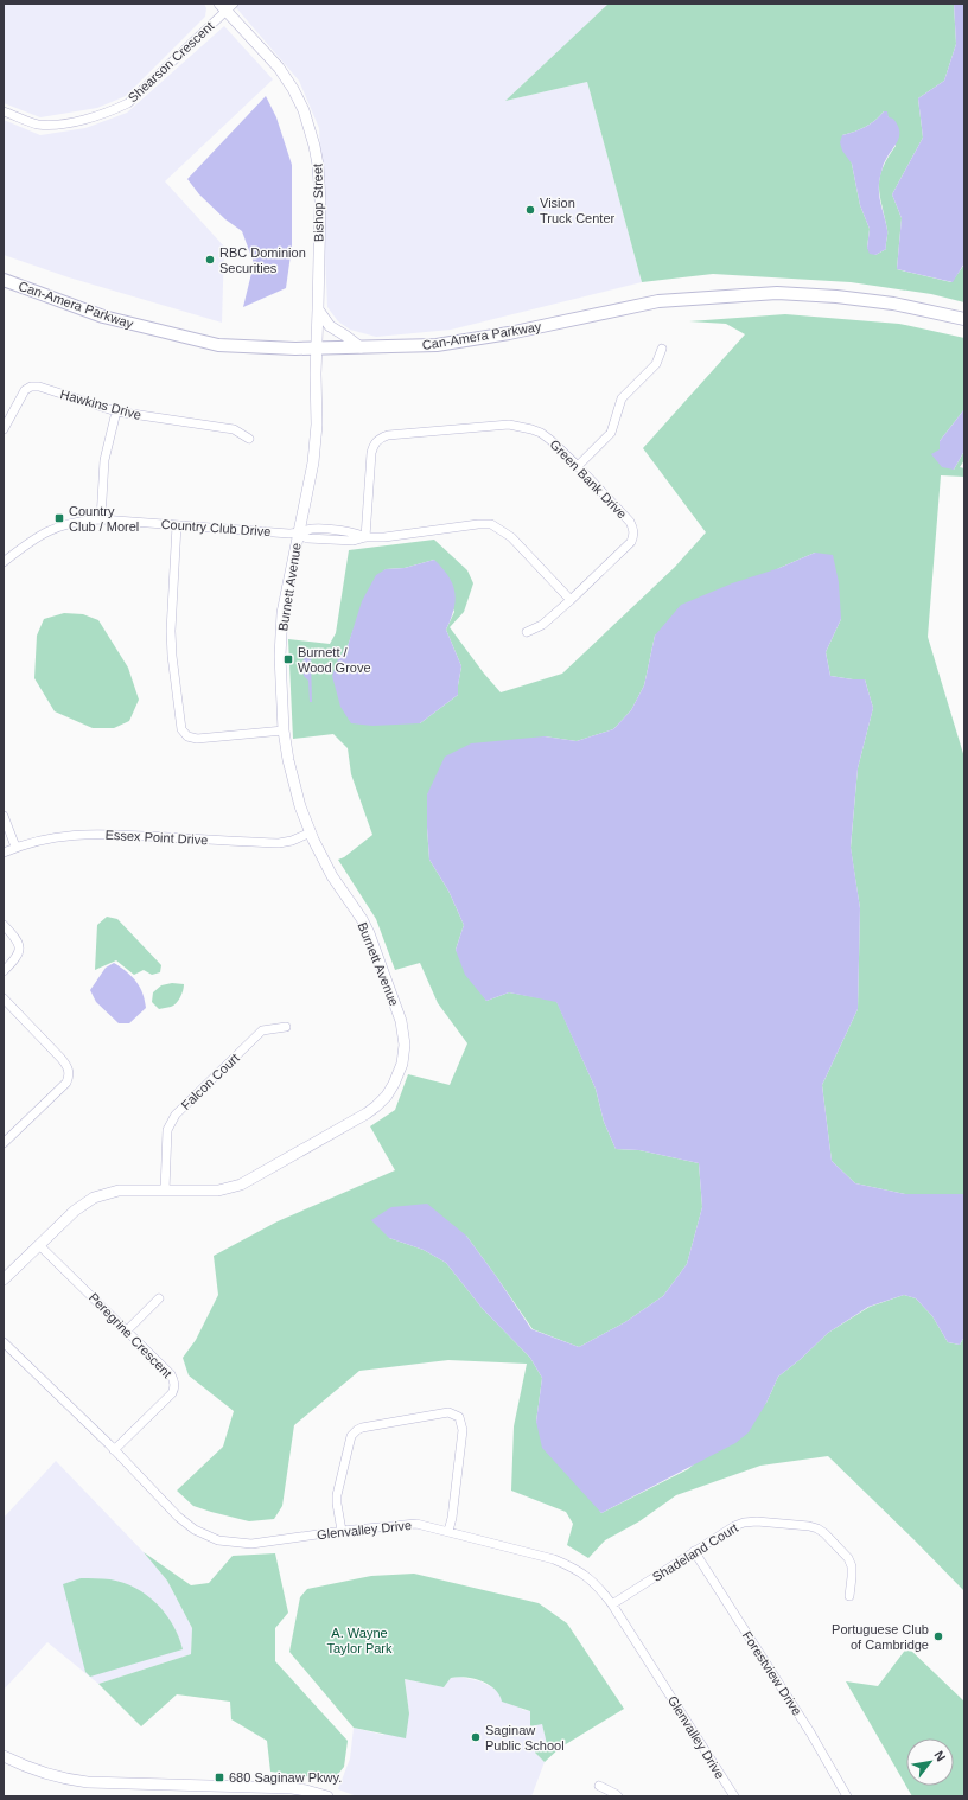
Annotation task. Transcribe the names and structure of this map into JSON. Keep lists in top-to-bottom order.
{
  "streets": {
    "main road": ["Can-Amera Parkway"],
    "street": [
      "Shearson Crescent",
      "Bishop Street",
      "Hawkins Drive",
      "Green Bank Drive",
      "Country Club Drive",
      "Burnett Avenue",
      "Essex Point Drive",
      "Falcon Court",
      "Peregrine Crescent",
      "Glenvalley Drive",
      "Shadeland Court",
      "Forestview Drive"
    ]
  },
  "crossings": [
    ["Shearson Crescent", "Bishop Street"],
    ["Bishop Street", "Can-Amera Parkway"],
    ["Bishop Street", "Burnett Avenue"],
    ["Can-Amera Parkway", "Burnett Avenue"],
    ["Green Bank Drive", "Country Club Drive"],
    ["Country Club Drive", "Burnett Avenue"],
    ["Burnett Avenue", "Essex Point Drive"],
    ["Burnett Avenue", "Falcon Court"],
    ["Burnett Avenue", "Peregrine Crescent"],
    ["Peregrine Crescent", "Glenvalley Drive"],
    ["Glenvalley Drive", "Shadeland Court"],
    ["Shadeland Court", "Forestview Drive"]
  ],
  "parks": ["A. Wayne Taylor Park"],
  "places": {
    "other": [
      "Vision Truck Center",
      "RBC Dominion Securities",
      "Portuguese Club of Cambridge",
      "Saginaw Public School"
    ],
    "transit": ["Country Club / Morel", "Burnett / Wood Grove", "680 Saginaw Pkwy."]
  },
  "north": "top right"
}
